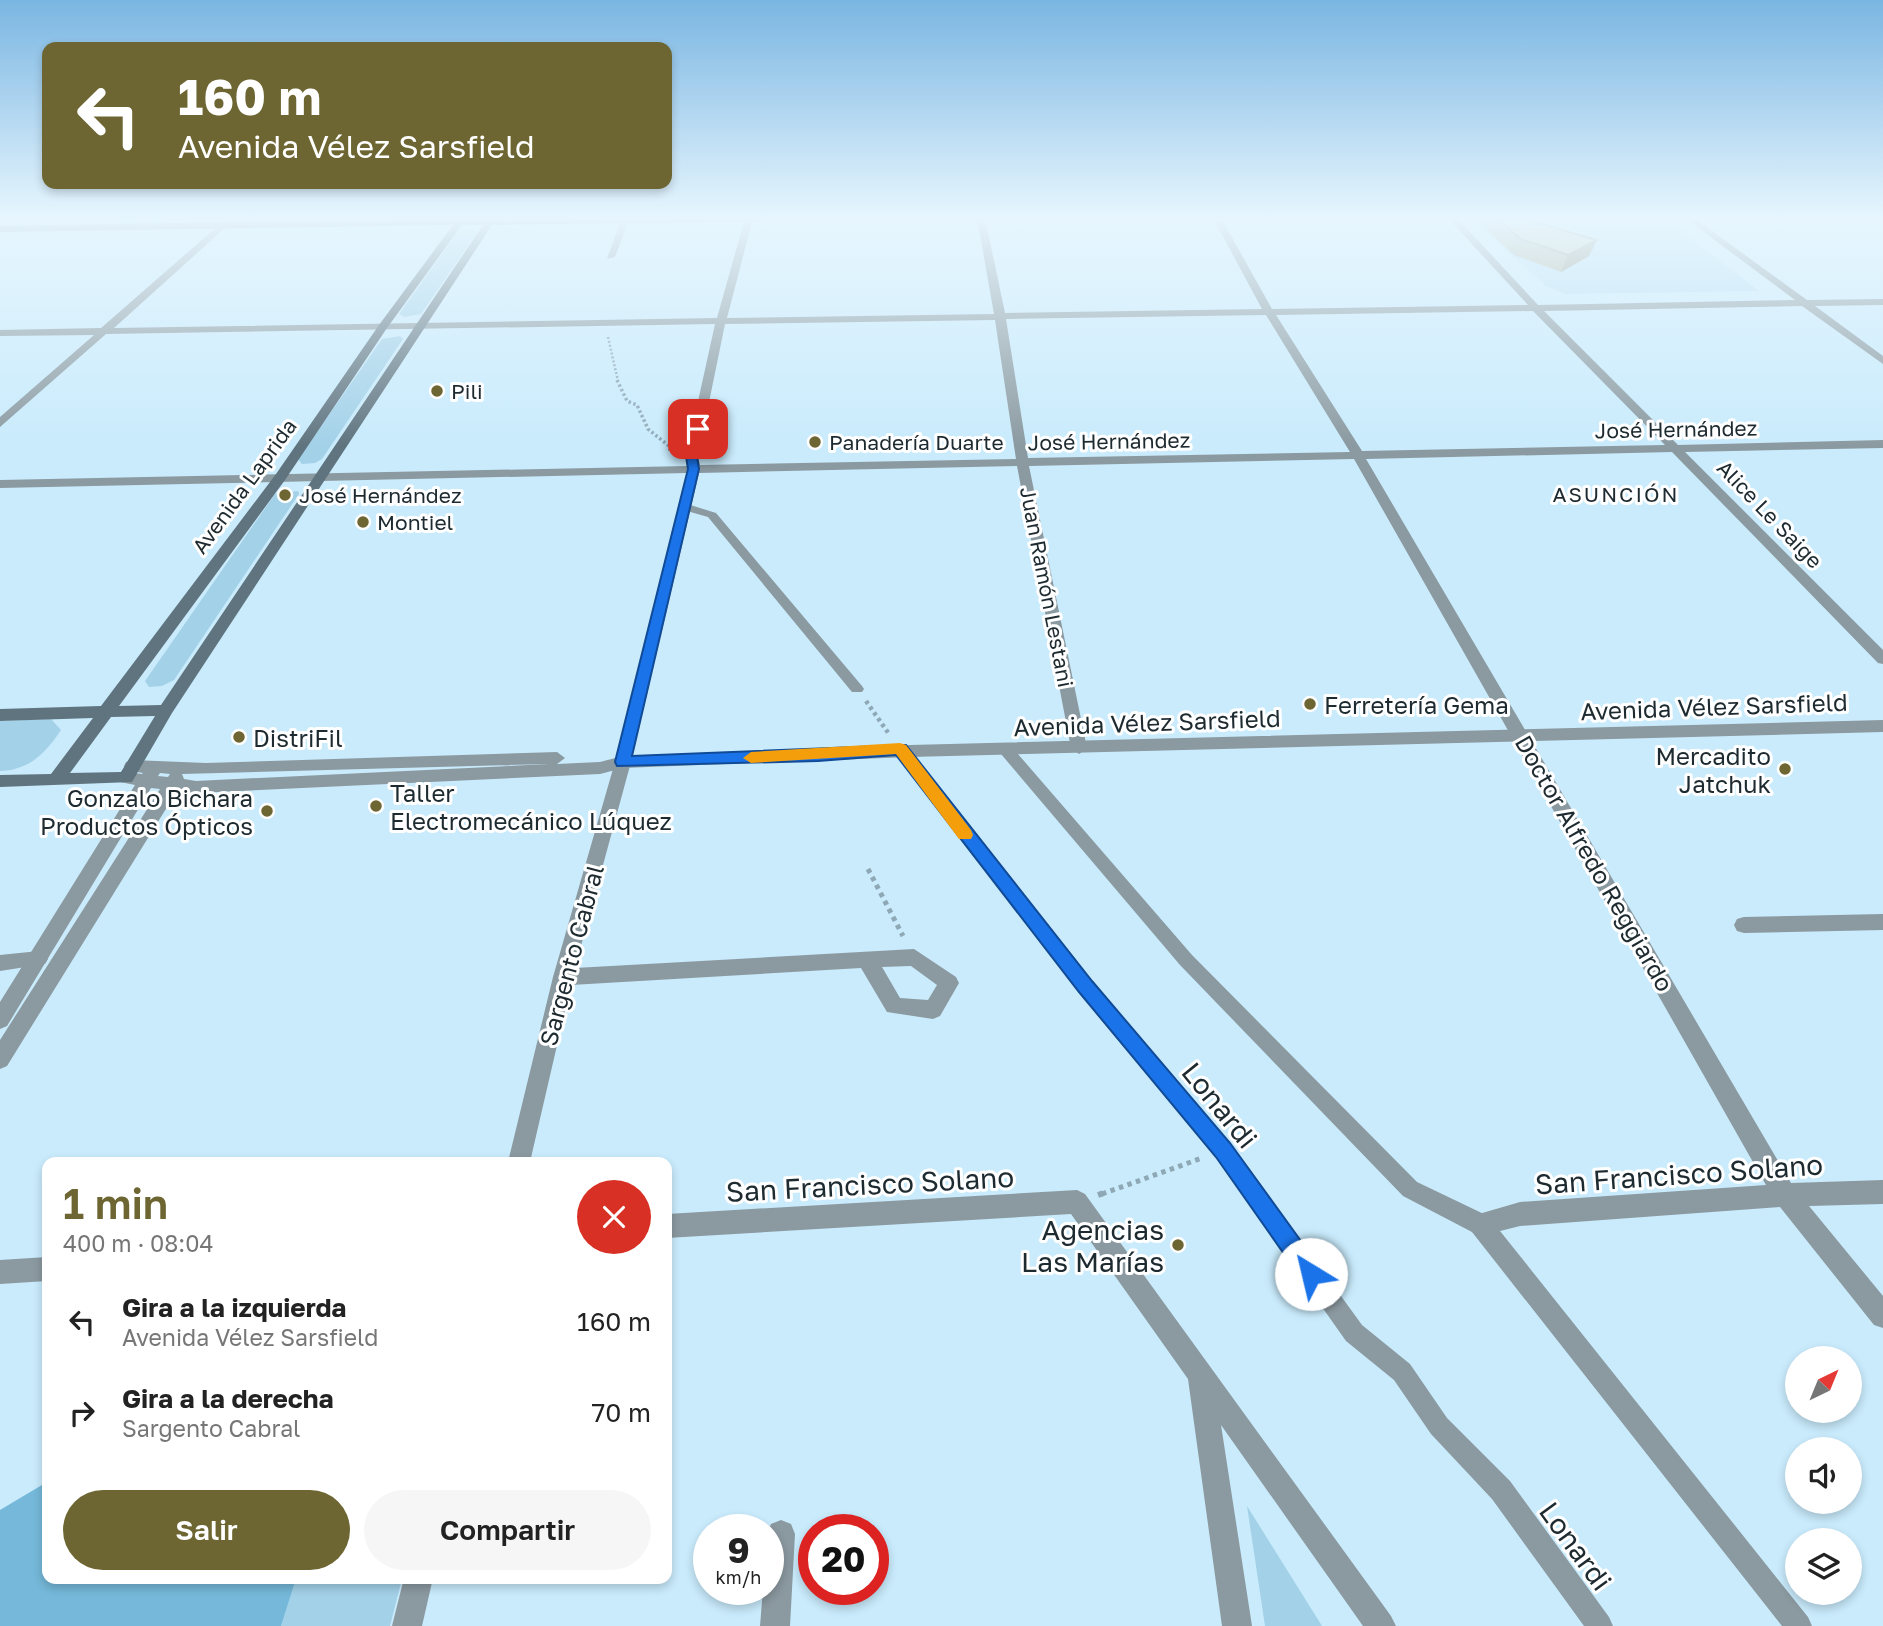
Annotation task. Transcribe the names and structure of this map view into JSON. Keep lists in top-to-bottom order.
{
  "streets": {
    "main road": ["Avenida Laprida", "Avenida Vélez Sarsfield"],
    "street": [
      "José Hernández",
      "Alice Le Saige",
      "Juan Ramón Lestani",
      "Doctor Alfredo Reggiardo",
      "Sargento Cabral",
      "San Francisco Solano"
    ],
    "lane": ["Lonardi"]
  },
  "crossings": [
    ["José Hernández", "Avenida Laprida"],
    ["José Hernández", "Alice Le Saige"],
    ["José Hernández", "Juan Ramón Lestani"],
    ["José Hernández", "Doctor Alfredo Reggiardo"],
    ["José Hernández", "Sargento Cabral"],
    ["Avenida Laprida", "Avenida Vélez Sarsfield"],
    ["Juan Ramón Lestani", "Avenida Vélez Sarsfield"],
    ["Avenida Vélez Sarsfield", "Doctor Alfredo Reggiardo"],
    ["Avenida Vélez Sarsfield", "Sargento Cabral"],
    ["Avenida Vélez Sarsfield", "Lonardi"],
    ["Doctor Alfredo Reggiardo", "San Francisco Solano"]
  ],
  "districts": ["ASUNCIÓN"],
  "places": [
    "Pili",
    "Panadería Duarte",
    "José Hernández",
    "Montiel",
    "Ferretería Gema",
    "DistriFil",
    "Mercadito Jatchuk",
    "Taller Electromecánico Lúquez",
    "Gonzalo Bichara Productos Ópticos",
    "Agencias Las Marías"
  ],
  "north": "top right",
  "page": {
    "turn": ["160 m", "Avenida Vélez Sarsfield"],
    "heading": ["1 min", "400 m · 08:04"],
    "list": [
      {
        "name": "Gira a la izquierda",
        "note": "Avenida Vélez Sarsfield",
        "value": "160 m"
      },
      {
        "name": "Gira a la derecha",
        "note": "Sargento Cabral",
        "value": "70 m"
      }
    ],
    "buttons": ["Salir", "Compartir"],
    "speed": "9 km/h",
    "limit": "20"
  }
}
